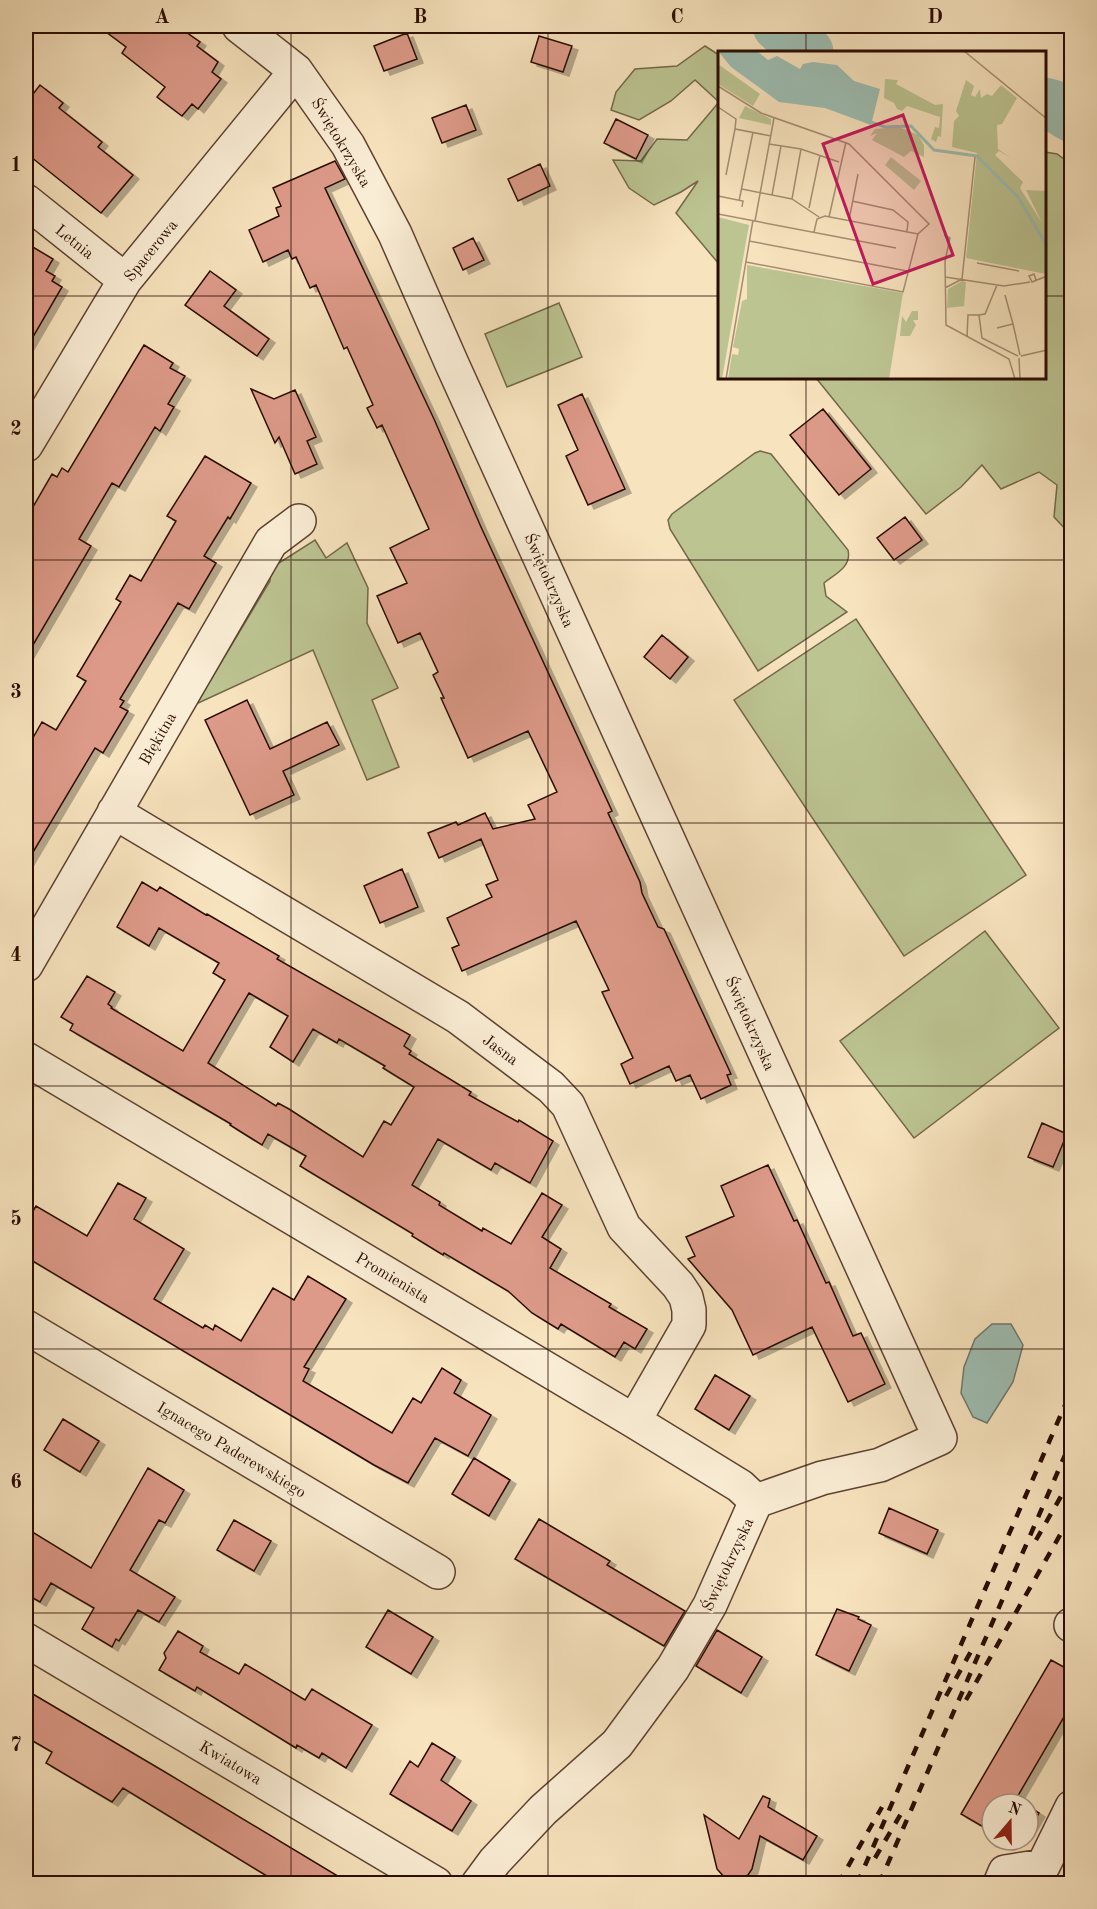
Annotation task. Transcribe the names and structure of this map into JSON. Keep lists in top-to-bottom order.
{
  "streets": {
    "street": [
      "Świętokrzyska",
      "Letnia",
      "Spacerowa",
      "Błękitna",
      "Jasna",
      "Promienista",
      "Ignacego Paderewskiego",
      "Kwiatowa"
    ]
  },
  "crossings": [
    ["Świętokrzyska", "Spacerowa"],
    ["Świętokrzyska", "Promienista"],
    ["Letnia", "Spacerowa"],
    ["Błękitna", "Jasna"],
    ["Jasna", "Promienista"]
  ],
  "north": "top",
  "grid": {
    "columns": [
      "A",
      "B",
      "C",
      "D"
    ],
    "rows": [
      "1",
      "2",
      "3",
      "4",
      "5",
      "6",
      "7"
    ]
  }
}
